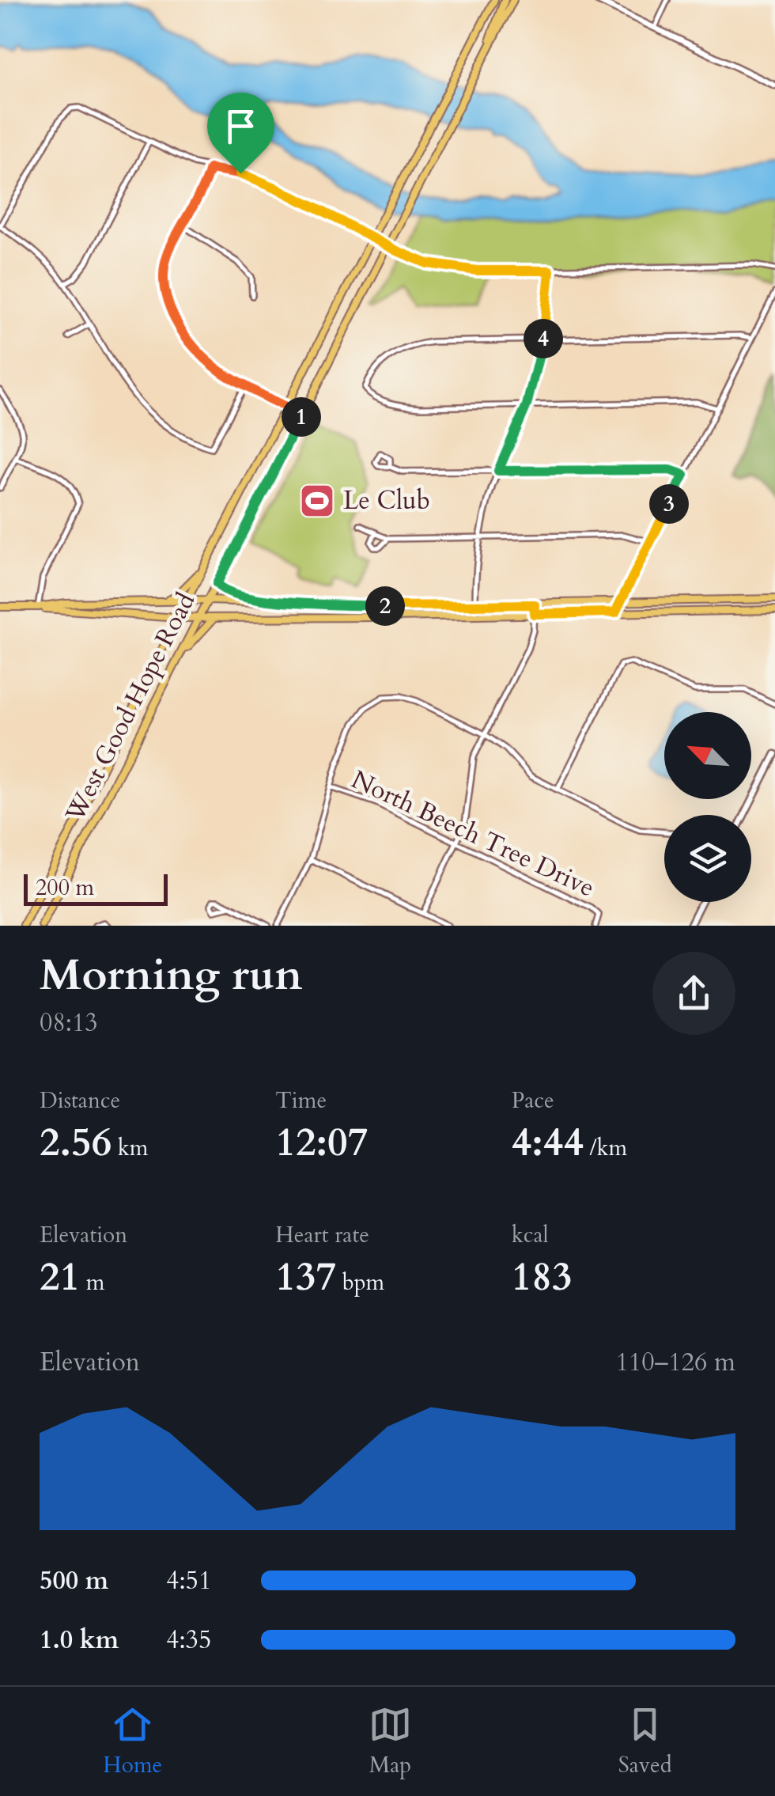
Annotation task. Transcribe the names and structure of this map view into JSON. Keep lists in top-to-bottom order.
{
  "streets": {
    "main road": ["West Good Hope Road"],
    "street": ["North Beech Tree Drive"]
  },
  "places": {
    "sports": ["Le Club"]
  },
  "scale_bar": "200 m",
  "north": "top left",
  "page": {
    "pins": [
      "4",
      "1",
      "3",
      "2"
    ],
    "scale": "200 m",
    "heading": ["Morning run", "08:13"],
    "stats": [
      ["Distance", "2.56 km"],
      ["Time", "12:07"],
      ["Pace", "4:44 /km"],
      ["Elevation", "21 m"],
      ["Heart rate", "137 bpm"],
      ["kcal", "183"]
    ],
    "chart": ["Elevation", "110–126 m"],
    "list": [
      {
        "name": "500 m",
        "note": "4:51"
      },
      {
        "name": "1.0 km",
        "note": "4:35"
      }
    ],
    "tabs": ["Home", "Map", "Saved"]
  }
}
